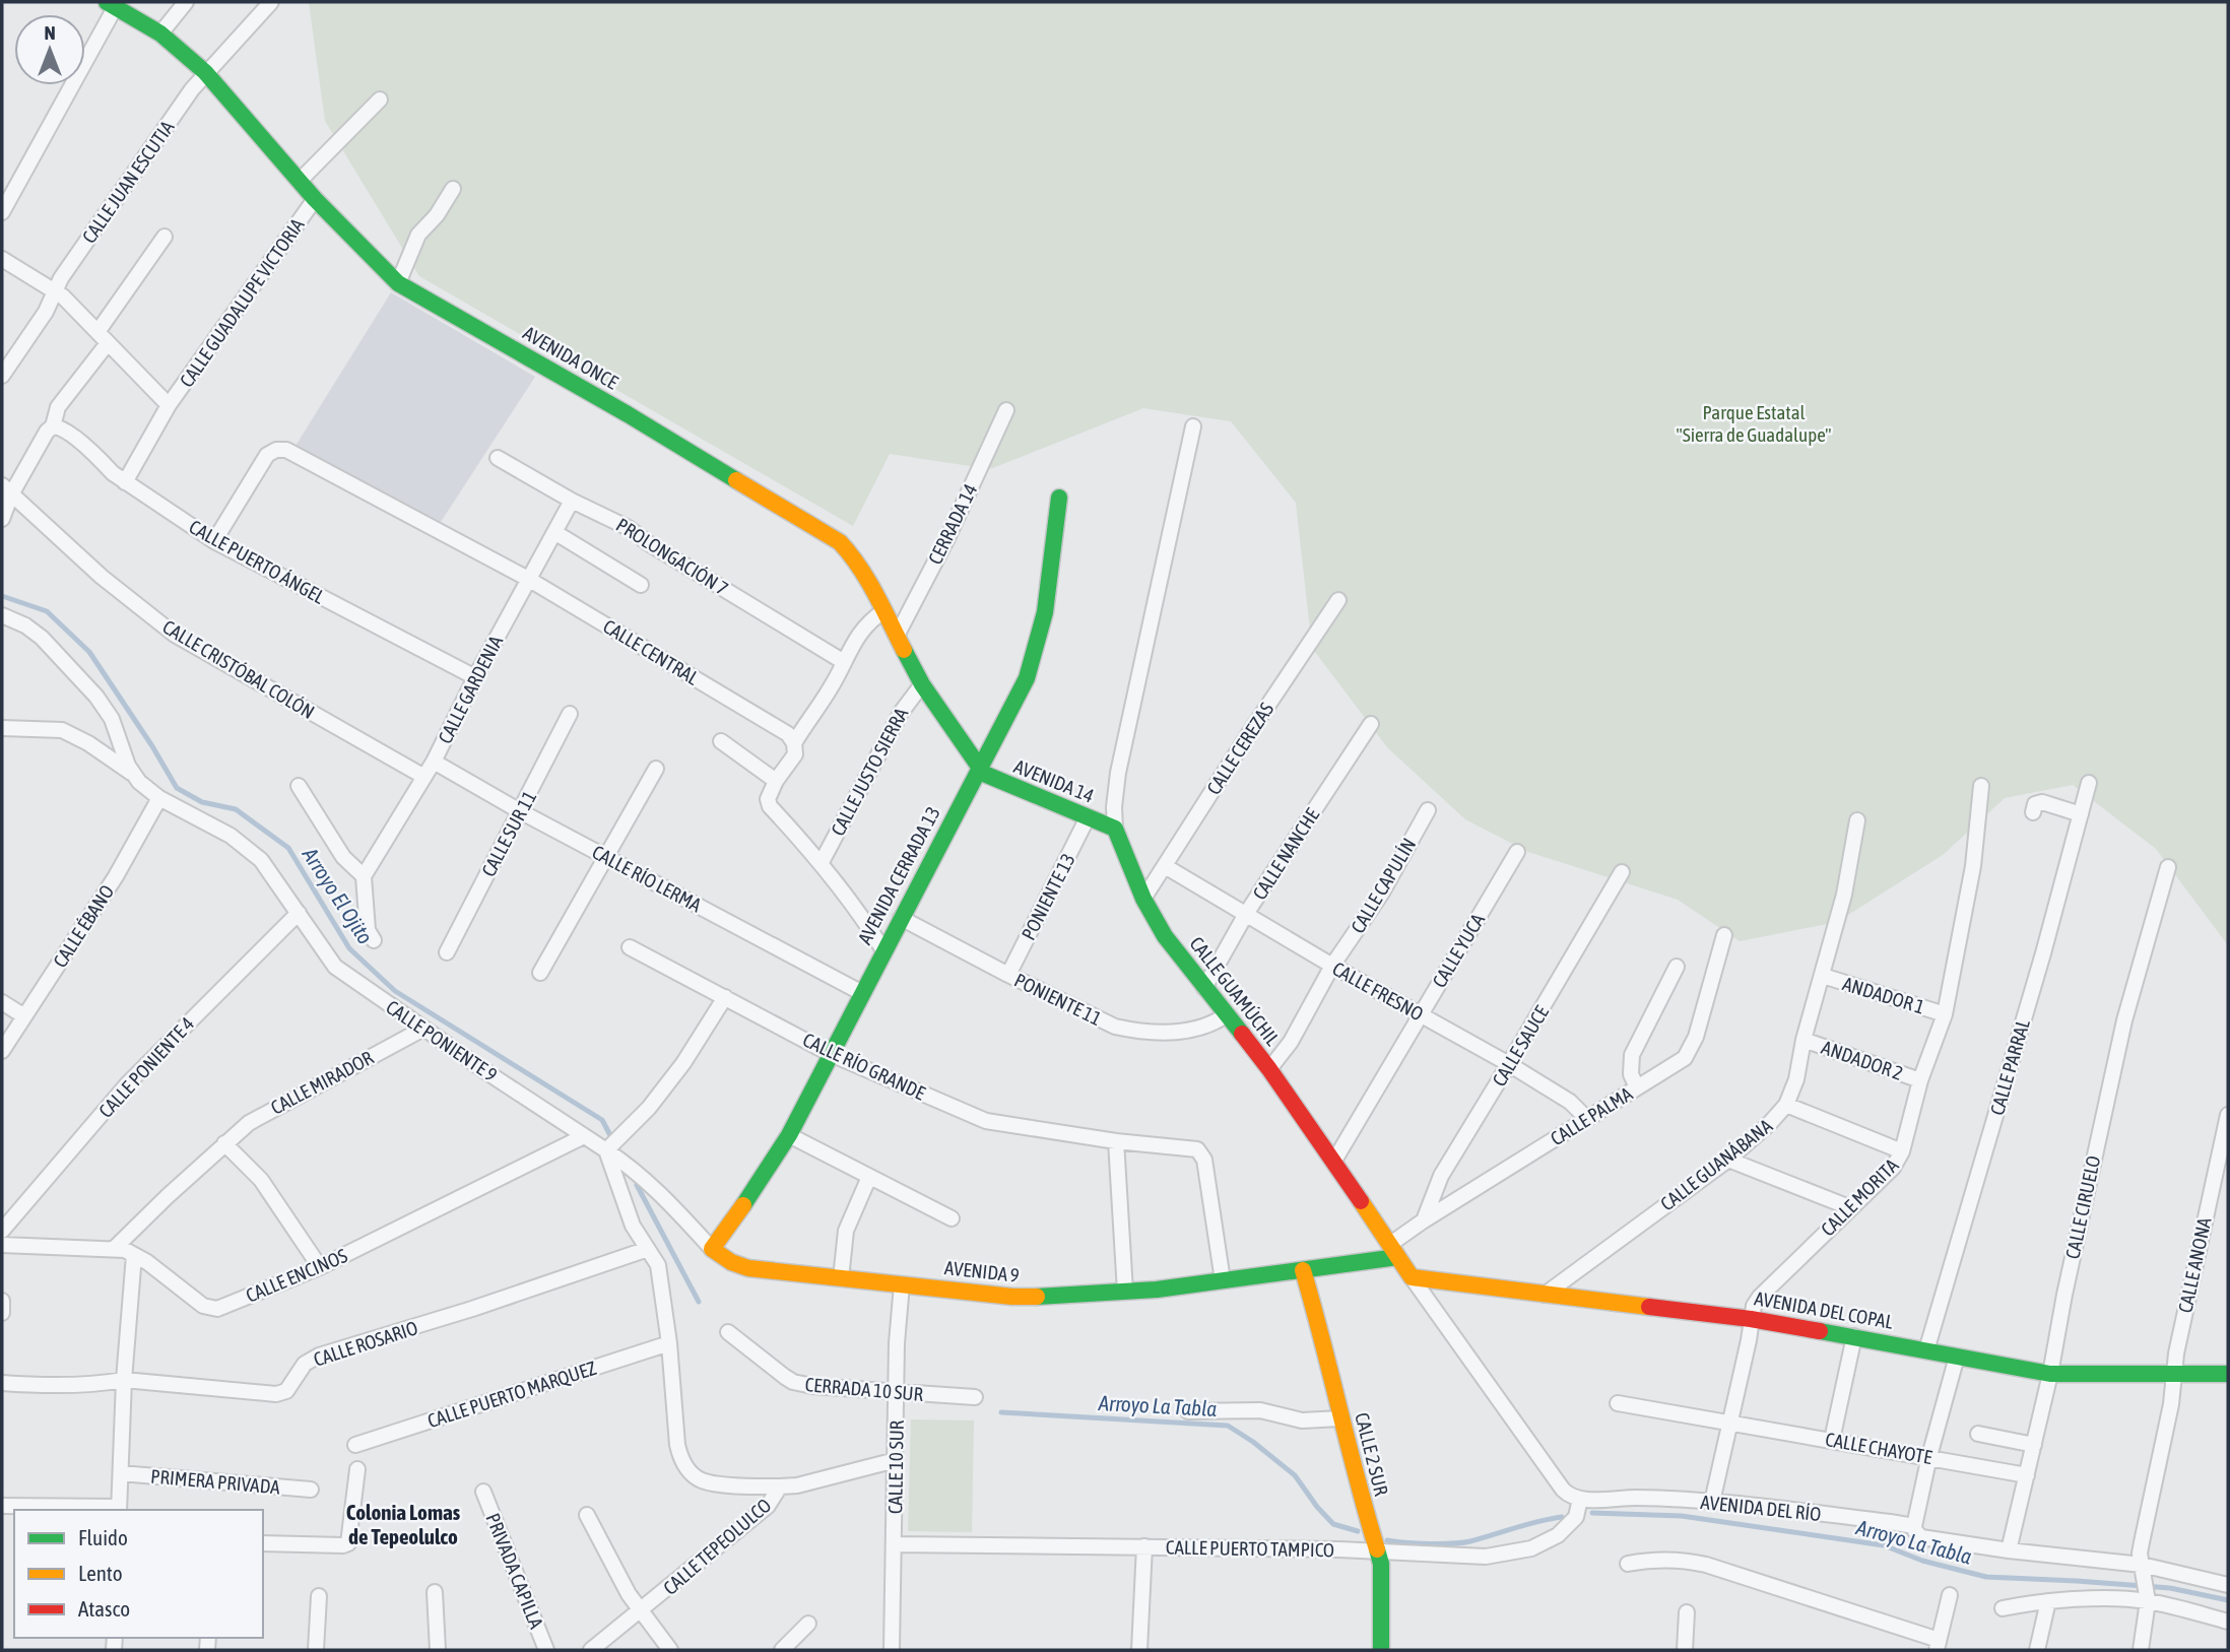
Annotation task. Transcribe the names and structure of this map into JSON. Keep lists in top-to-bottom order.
{
  "streets": {
    "street": [
      "CALLE JUAN ESCUTIA",
      "CALLE GUADALUPE VICTORIA",
      "AVENIDA ONCE",
      "CERRADA 14",
      "PROLONGACIÓN 7",
      "CALLE PUERTO ÁNGEL",
      "CALLE CENTRAL",
      "CALLE CRISTÓBAL COLÓN",
      "CALLE GARDENIA",
      "CALLE CEREZAS",
      "CALLE JUSTO SIERRA",
      "AVENIDA 14",
      "CALLE SUR 11",
      "CALLE NANCHE",
      "AVENIDA CERRADA 13",
      "CALLE RÍO LERMA",
      "CALLE CAPULÍN",
      "PONIENTE 13",
      "CALLE ÉBANO",
      "CALLE YUCA",
      "CALLE GUAMÚCHIL",
      "CALLE FRESNO",
      "ANDADOR 1",
      "PONIENTE 11",
      "CALLE PONIENTE 9",
      "CALLE SAUCE",
      "ANDADOR 2",
      "CALLE RÍO GRANDE",
      "CALLE PONIENTE 4",
      "CALLE PARRAL",
      "CALLE MIRADOR",
      "CALLE PALMA",
      "CALLE GUANÁBANA",
      "CALLE MORITA",
      "CALLE CIRUELO",
      "CALLE ANONA",
      "AVENIDA 9",
      "CALLE ENCINOS",
      "AVENIDA DEL COPAL",
      "CALLE ROSARIO",
      "CERRADA 10 SUR",
      "CALLE PUERTO MARQUEZ",
      "CALLE CHAYOTE",
      "CALLE 2 SUR",
      "CALLE 10 SUR",
      "PRIMERA PRIVADA",
      "AVENIDA DEL RÍO",
      "CALLE TEPEOLULCO",
      "CALLE PUERTO TAMPICO",
      "PRIVADA CAPILLA"
    ]
  },
  "crossings": [
    ["CALLE JUAN ESCUTIA", "AVENIDA ONCE"],
    ["CALLE GUADALUPE VICTORIA", "AVENIDA ONCE"],
    ["CALLE GUADALUPE VICTORIA", "CALLE PUERTO ÁNGEL"],
    ["AVENIDA ONCE", "CERRADA 14"],
    ["AVENIDA ONCE", "CALLE JUSTO SIERRA"],
    ["AVENIDA ONCE", "AVENIDA 14"],
    ["AVENIDA ONCE", "AVENIDA CERRADA 13"],
    ["PROLONGACIÓN 7", "CALLE GARDENIA"],
    ["CALLE PUERTO ÁNGEL", "CALLE CENTRAL"],
    ["CALLE PUERTO ÁNGEL", "CALLE GARDENIA"],
    ["CALLE CENTRAL", "CALLE GARDENIA"],
    ["CALLE CRISTÓBAL COLÓN", "CALLE GARDENIA"],
    ["CALLE GARDENIA", "CALLE RÍO LERMA"],
    ["CALLE CEREZAS", "CALLE GUAMÚCHIL"],
    ["CALLE CEREZAS", "CALLE FRESNO"],
    ["AVENIDA 14", "AVENIDA CERRADA 13"],
    ["AVENIDA 14", "PONIENTE 13"],
    ["AVENIDA 14", "CALLE GUAMÚCHIL"],
    ["CALLE SUR 11", "CALLE RÍO LERMA"],
    ["CALLE NANCHE", "CALLE GUAMÚCHIL"],
    ["CALLE NANCHE", "CALLE FRESNO"],
    ["AVENIDA CERRADA 13", "CALLE RÍO LERMA"],
    ["AVENIDA CERRADA 13", "PONIENTE 11"],
    ["AVENIDA CERRADA 13", "CALLE RÍO GRANDE"],
    ["AVENIDA CERRADA 13", "AVENIDA 9"],
    ["CALLE CAPULÍN", "CALLE GUAMÚCHIL"],
    ["CALLE CAPULÍN", "CALLE FRESNO"],
    ["PONIENTE 13", "PONIENTE 11"],
    ["CALLE ÉBANO", "CALLE PONIENTE 9"],
    ["CALLE YUCA", "CALLE GUAMÚCHIL"],
    ["CALLE YUCA", "CALLE FRESNO"],
    ["CALLE GUAMÚCHIL", "PONIENTE 11"],
    ["CALLE GUAMÚCHIL", "CALLE PALMA"],
    ["CALLE GUAMÚCHIL", "AVENIDA 9"],
    ["CALLE GUAMÚCHIL", "AVENIDA DEL COPAL"],
    ["CALLE GUAMÚCHIL", "AVENIDA DEL RÍO"],
    ["CALLE GUAMÚCHIL", "CALLE PUERTO TAMPICO"],
    ["CALLE FRESNO", "CALLE SAUCE"],
    ["CALLE FRESNO", "CALLE PALMA"],
    ["ANDADOR 1", "CALLE GUANÁBANA"],
    ["ANDADOR 1", "CALLE MORITA"],
    ["CALLE PONIENTE 9", "CALLE PONIENTE 4"],
    ["CALLE PONIENTE 9", "CALLE MIRADOR"],
    ["CALLE PONIENTE 9", "AVENIDA 9"],
    ["CALLE PONIENTE 9", "CALLE ENCINOS"],
    ["CALLE SAUCE", "CALLE PALMA"],
    ["ANDADOR 2", "CALLE GUANÁBANA"],
    ["ANDADOR 2", "CALLE MORITA"],
    ["CALLE RÍO GRANDE", "AVENIDA 9"],
    ["CALLE PARRAL", "AVENIDA DEL COPAL"],
    ["CALLE MIRADOR", "CALLE ENCINOS"],
    ["CALLE PALMA", "AVENIDA 9"],
    ["CALLE GUANÁBANA", "AVENIDA DEL COPAL"],
    ["CALLE MORITA", "AVENIDA DEL COPAL"],
    ["CALLE MORITA", "CALLE CHAYOTE"],
    ["CALLE MORITA", "AVENIDA DEL RÍO"],
    ["CALLE CIRUELO", "AVENIDA DEL COPAL"],
    ["CALLE CIRUELO", "CALLE CHAYOTE"],
    ["CALLE CIRUELO", "AVENIDA DEL RÍO"],
    ["CALLE ANONA", "AVENIDA DEL COPAL"],
    ["AVENIDA 9", "CALLE 2 SUR"],
    ["AVENIDA 9", "CALLE 10 SUR"],
    ["CERRADA 10 SUR", "CALLE 10 SUR"],
    ["CALLE 2 SUR", "CALLE PUERTO TAMPICO"],
    ["CALLE 10 SUR", "CALLE TEPEOLULCO"],
    ["CALLE 10 SUR", "CALLE PUERTO TAMPICO"],
    ["AVENIDA DEL RÍO", "CALLE PUERTO TAMPICO"]
  ],
  "districts": ["Colonia Lomas de Tepeolulco"],
  "water": ["Arroyo El Ojito", "Arroyo La Tabla"],
  "parks": ["Parque Estatal \"Sierra de Guadalupe\""],
  "legend": ["Fluido", "Lento", "Atasco"],
  "north": "top"
}
